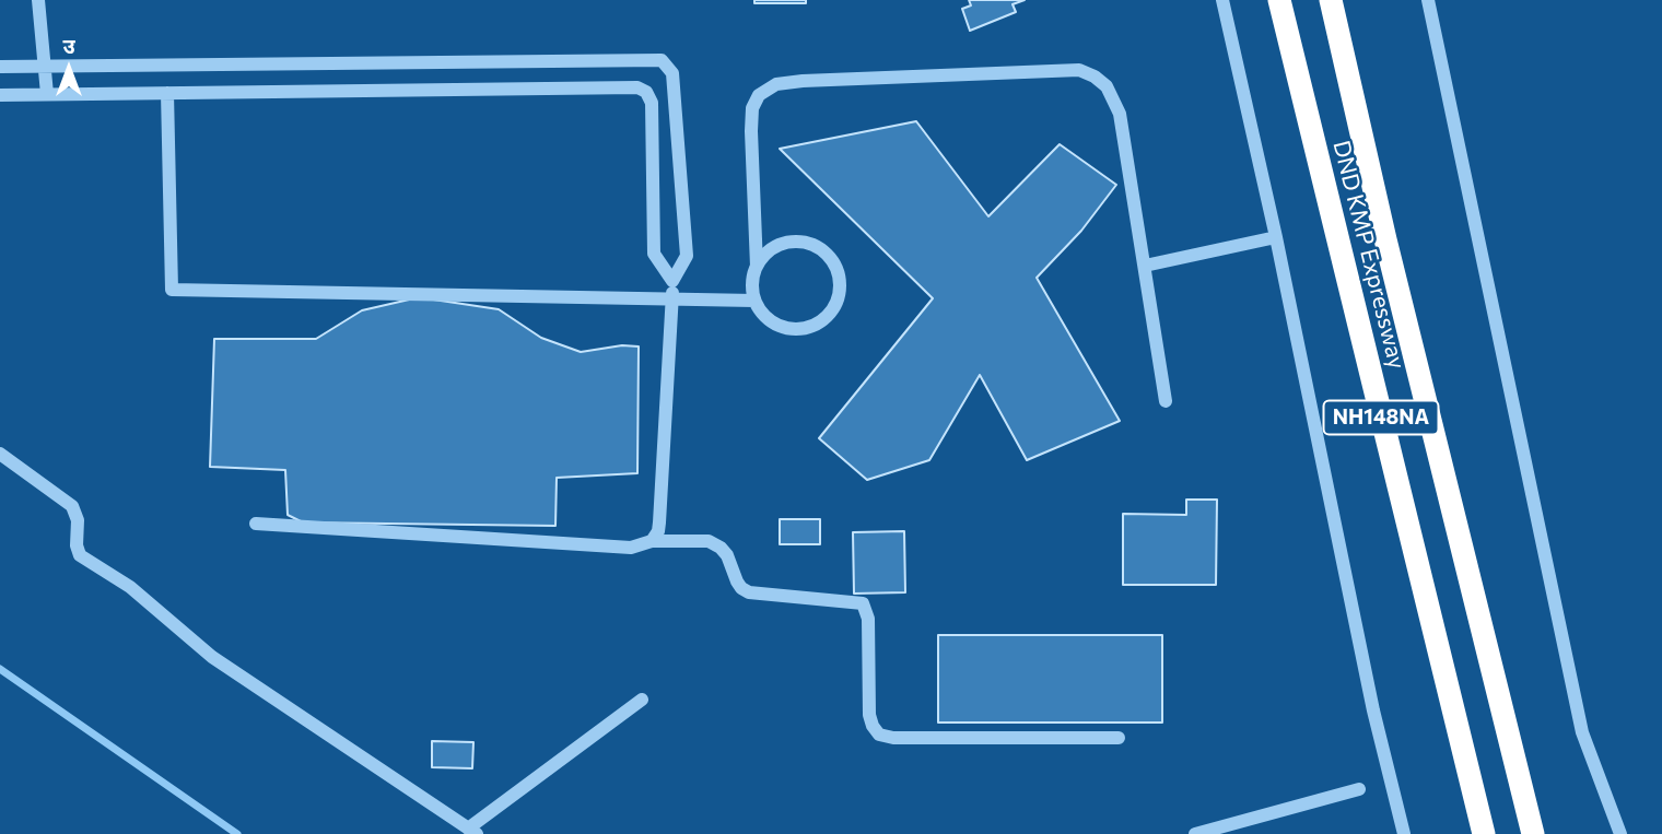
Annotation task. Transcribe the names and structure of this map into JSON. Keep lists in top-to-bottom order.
{
  "streets": {
    "highway": ["DND KMP Expressway", "NH148NA"]
  },
  "north": "top"
}
